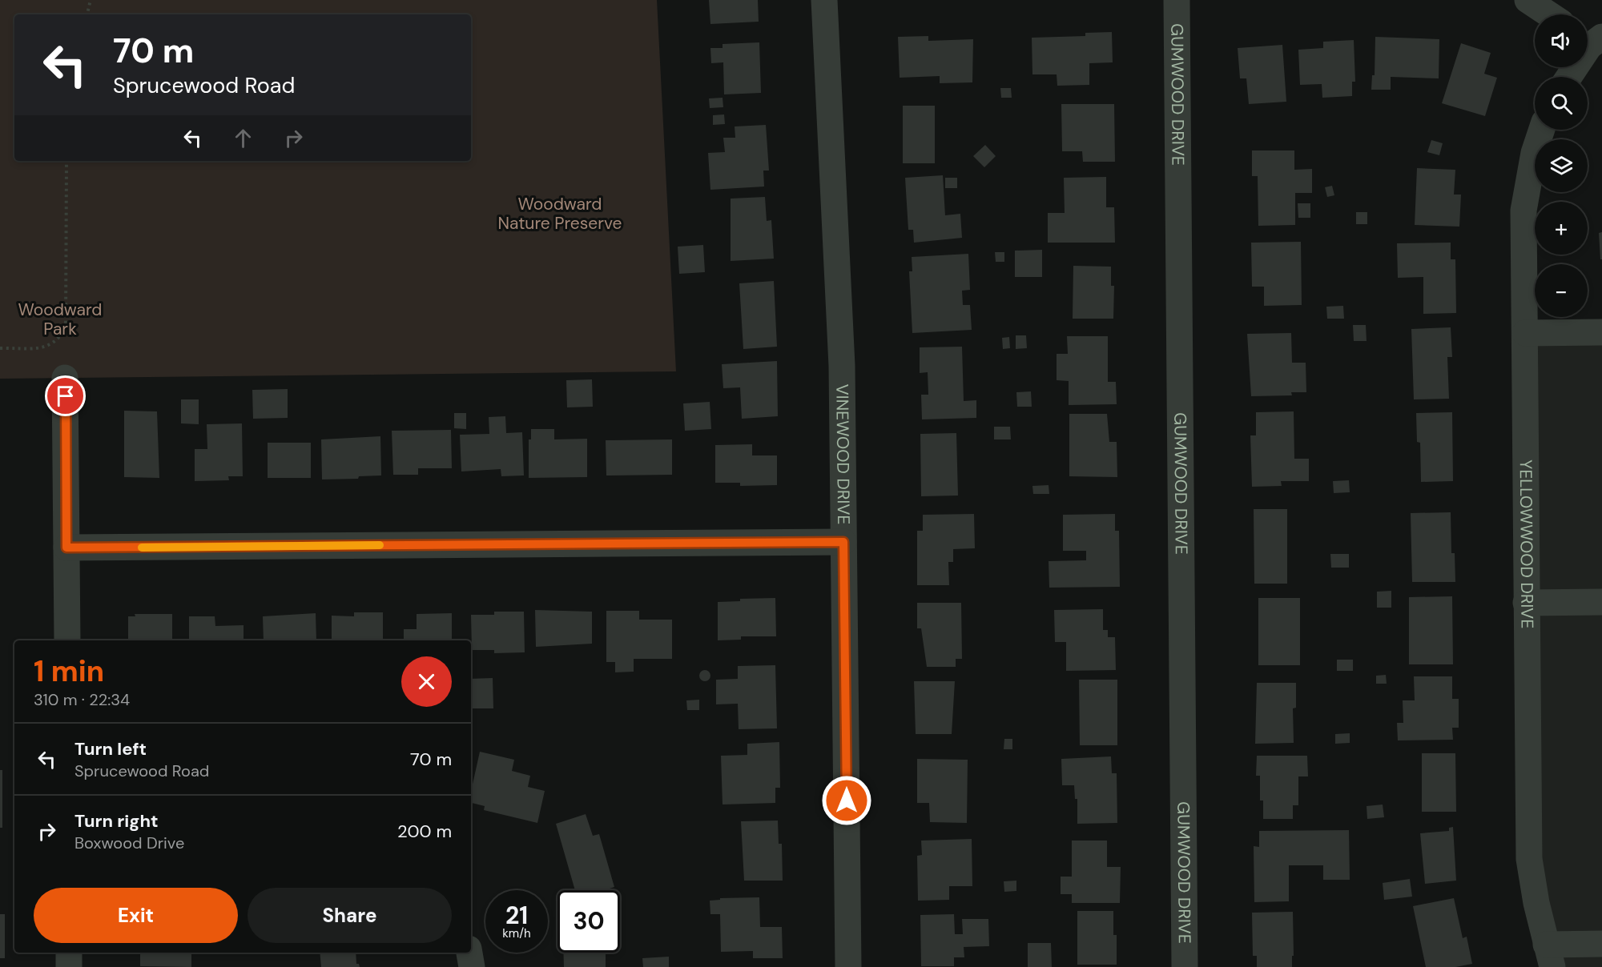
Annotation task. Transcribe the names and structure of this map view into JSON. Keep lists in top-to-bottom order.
{
  "streets": {
    "street": ["GUMWOOD DRIVE", "VINEWOOD DRIVE", "YELLOWWOOD DRIVE"]
  },
  "parks": ["Woodward Nature Preserve", "Woodward Park"],
  "page": {
    "map_buttons": ["+", "−"],
    "turn": ["70 m", "Sprucewood Road"],
    "heading": ["1 min", "310 m · 22:34"],
    "list": [
      {
        "name": "Turn left",
        "note": "Sprucewood Road",
        "value": "70 m"
      },
      {
        "name": "Turn right",
        "note": "Boxwood Drive",
        "value": "200 m"
      }
    ],
    "buttons": ["Exit", "Share"],
    "speed": "21 km/h",
    "limit": "30"
  }
}
